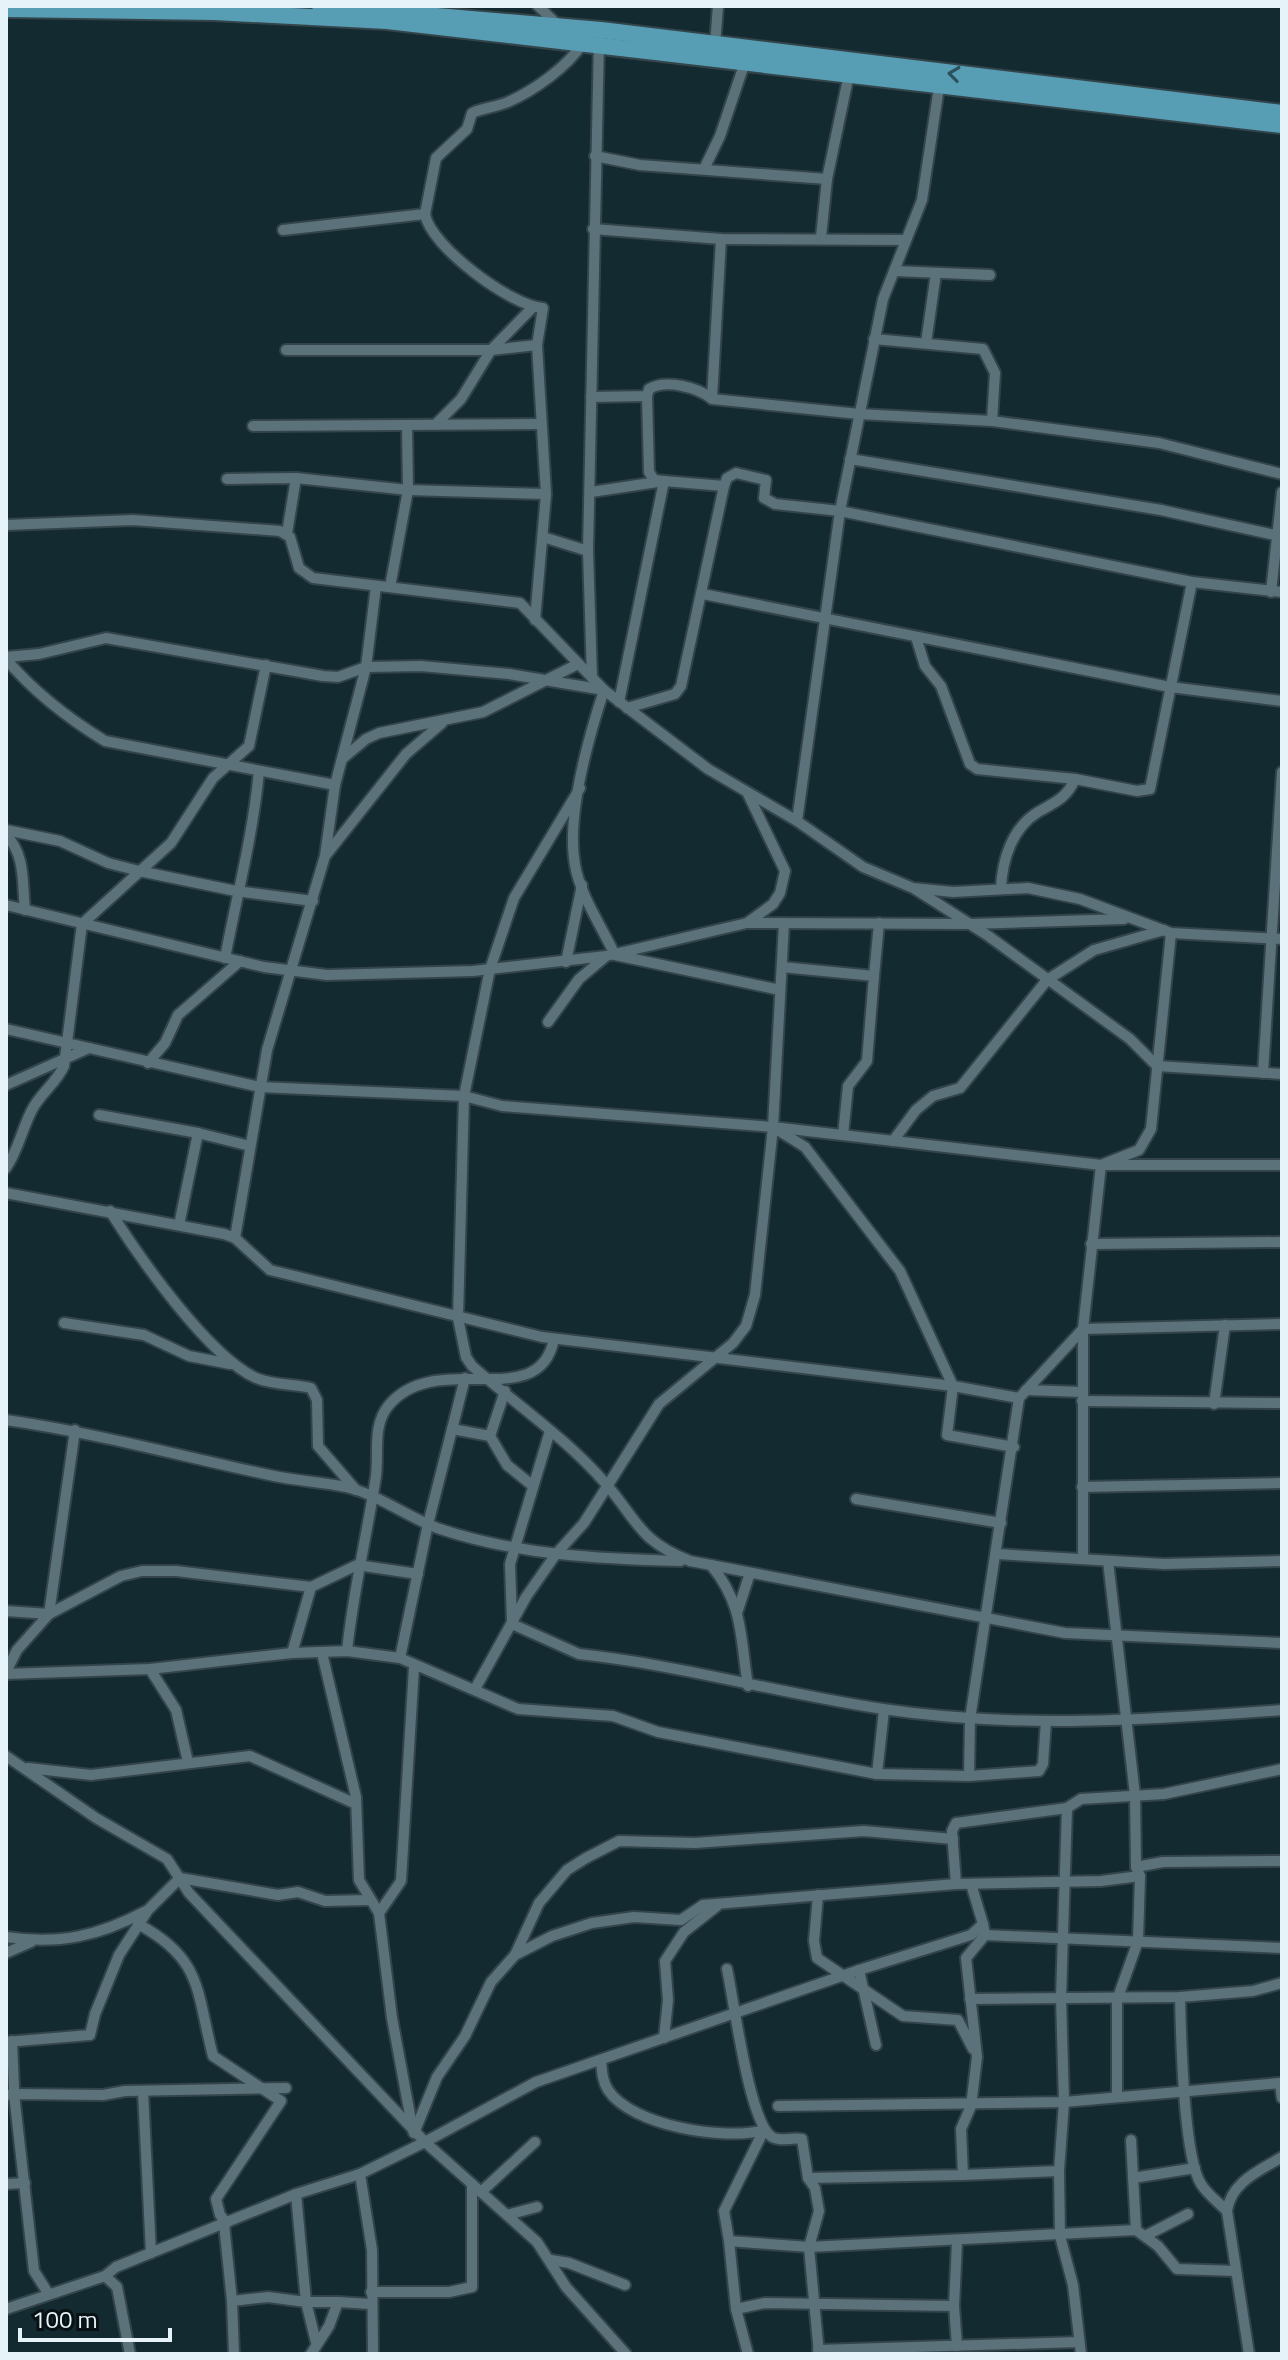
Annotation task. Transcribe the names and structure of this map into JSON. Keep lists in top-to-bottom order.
{
  "scale_bar": "100 m"
}
